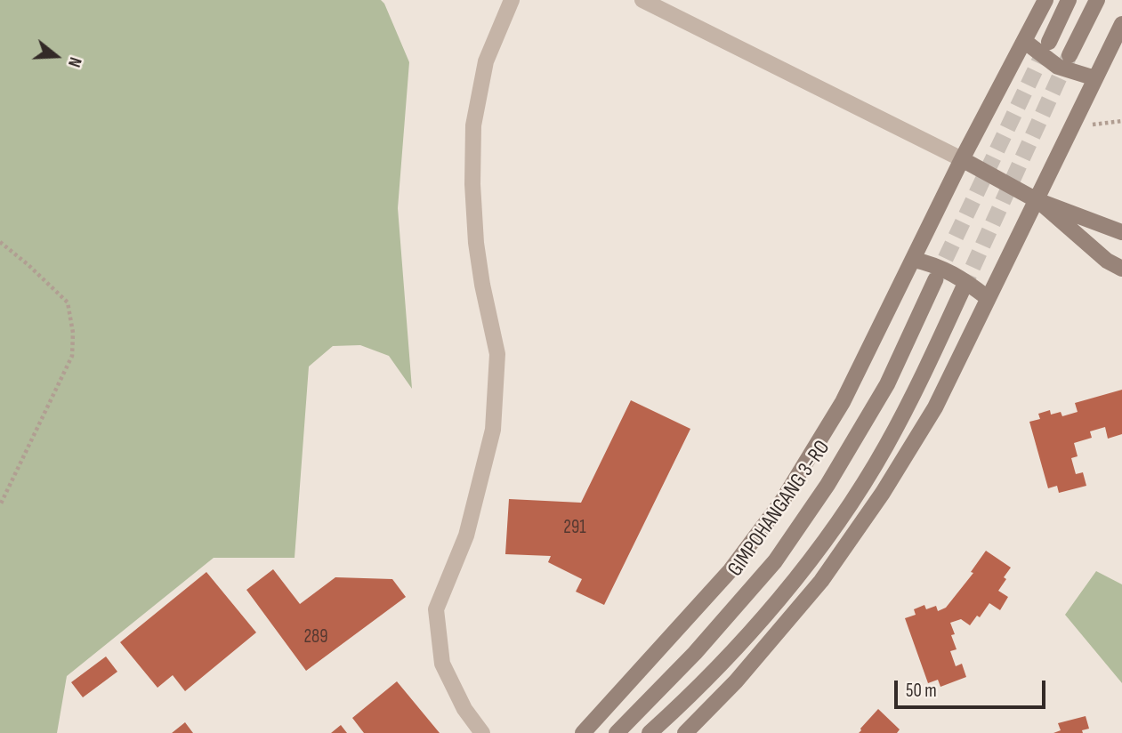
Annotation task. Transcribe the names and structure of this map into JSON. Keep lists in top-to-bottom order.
{
  "streets": {
    "street": ["GIMPOHANGANG 3-RO"]
  },
  "house_numbers": ["291", "289"],
  "scale_bar": "50 m",
  "north": "right"
}
